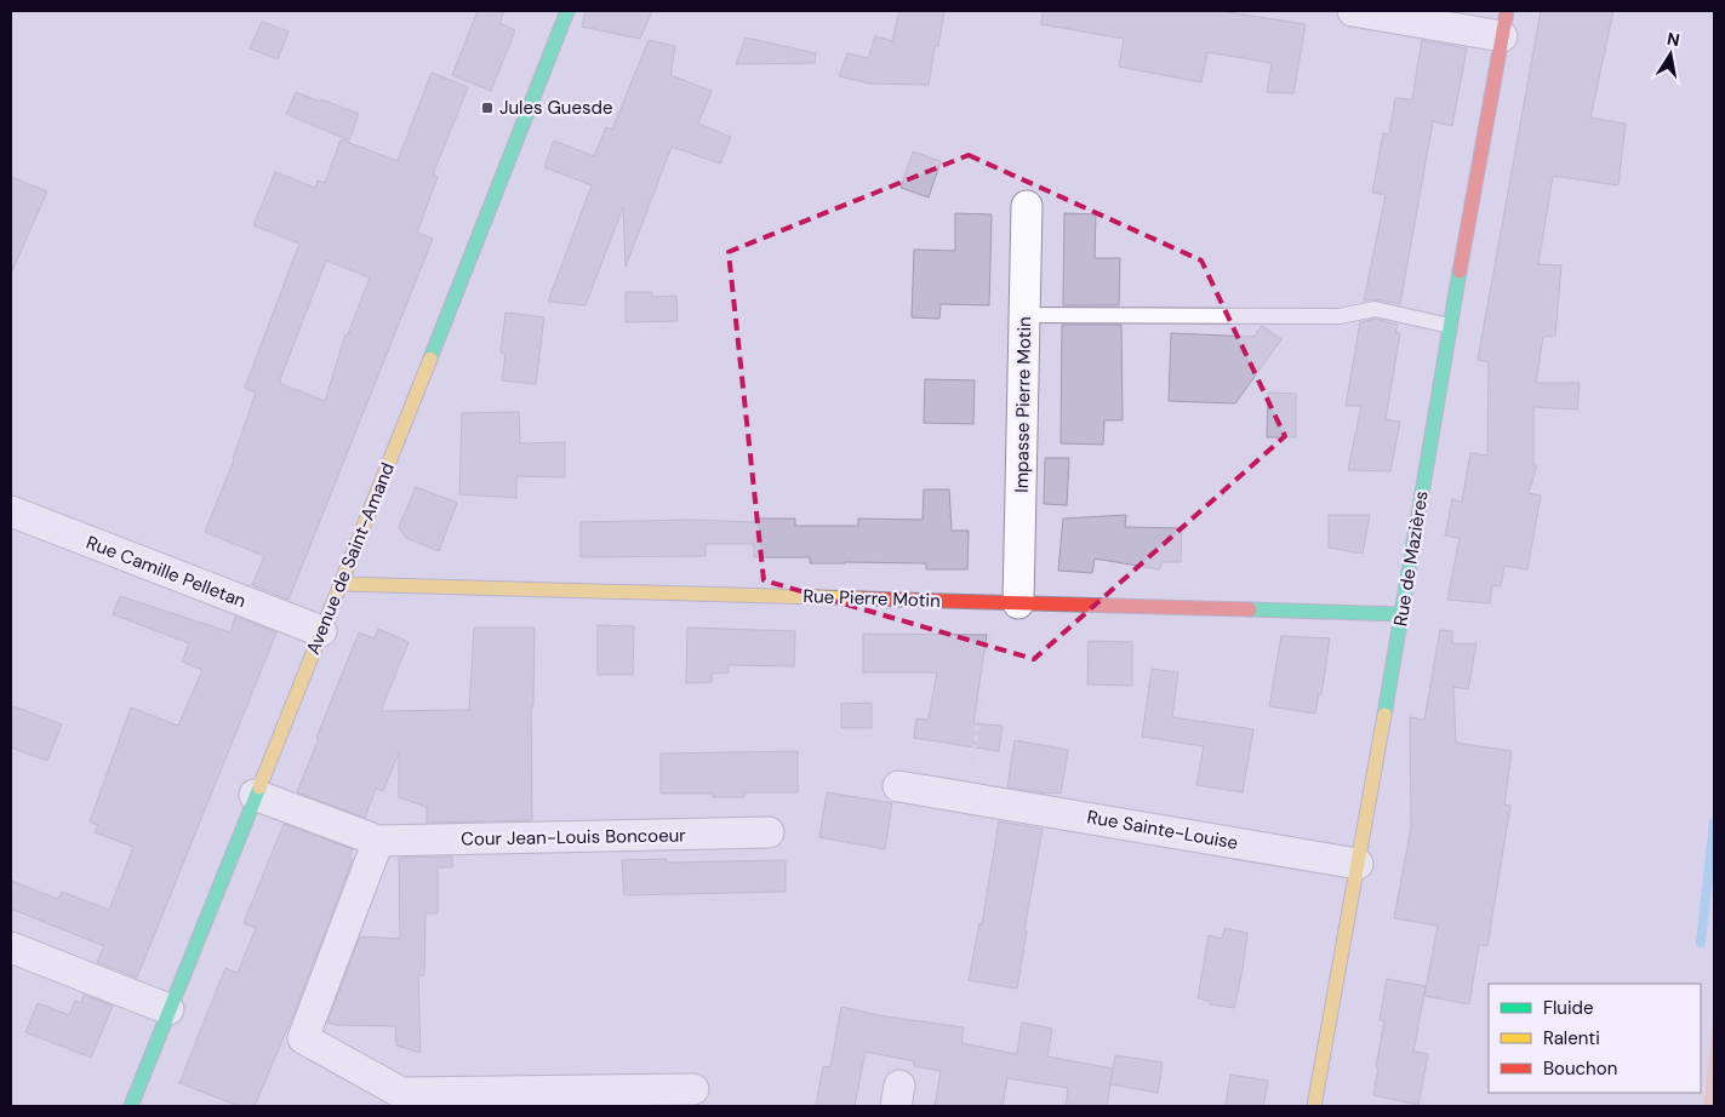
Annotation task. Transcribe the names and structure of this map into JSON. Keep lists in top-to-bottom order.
{
  "streets": {
    "street": [
      "Impasse Pierre Motin",
      "Avenue de Saint-Amand",
      "Rue de Mazières",
      "Rue Camille Pelletan",
      "Rue Pierre Motin",
      "Rue Sainte-Louise",
      "Cour Jean-Louis Boncoeur"
    ]
  },
  "crossings": [
    ["Impasse Pierre Motin", "Rue Pierre Motin"],
    ["Avenue de Saint-Amand", "Rue Camille Pelletan"],
    ["Avenue de Saint-Amand", "Rue Pierre Motin"],
    ["Avenue de Saint-Amand", "Cour Jean-Louis Boncoeur"],
    ["Rue de Mazières", "Rue Pierre Motin"],
    ["Rue de Mazières", "Rue Sainte-Louise"]
  ],
  "places": {
    "transit": ["Jules Guesde"]
  },
  "legend": ["Fluide", "Ralenti", "Bouchon"],
  "north": "top"
}
